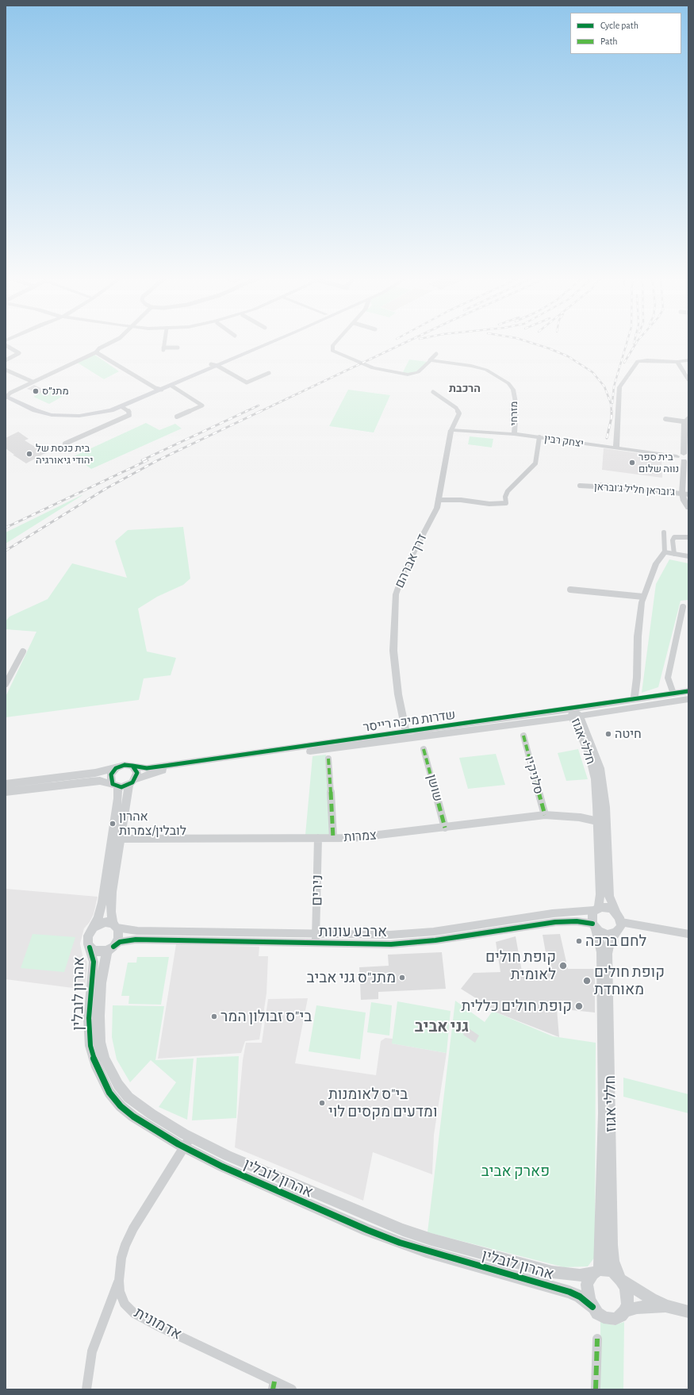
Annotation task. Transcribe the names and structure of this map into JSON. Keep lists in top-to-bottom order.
{
  "streets": {
    "street": [
      "מזרחי",
      "יצחק רבין",
      "ג'ובראן חליל ג'ובראן",
      "דרך אברהם",
      "שדרות מיכה רייסר",
      "חללי אגוז",
      "סלניקיו",
      "שושן",
      "צמרות",
      "נירים",
      "ארבע עונות",
      "אהרון לובלין",
      "אדמונית"
    ]
  },
  "crossings": [
    ["מזרחי", "יצחק רבין"],
    ["יצחק רבין", "דרך אברהם"],
    ["דרך אברהם", "שדרות מיכה רייסר"],
    ["שדרות מיכה רייסר", "חללי אגוז"],
    ["חללי אגוז", "צמרות"],
    ["חללי אגוז", "ארבע עונות"],
    ["חללי אגוז", "אהרון לובלין"],
    ["סלניקיו", "צמרות"],
    ["שושן", "צמרות"],
    ["צמרות", "נירים"],
    ["נירים", "ארבע עונות"],
    ["ארבע עונות", "אהרון לובלין"],
    ["אהרון לובלין", "אדמונית"]
  ],
  "districts": ["הרכבת", "גני אביב"],
  "parks": ["פארק אביב"],
  "places": [
    "מתנ״ס",
    "בית כנסת של יהודי גיאורגיה",
    "בית ספר נווה שלום",
    "חיטה",
    "אהרון לובלין/צמרות",
    "לחם ברכה",
    "קופת חולים לאומית",
    "מתנ\"ס גני אביב",
    "קופת חולים מאוחדת",
    "קופת חולים כללית",
    "בי\"ס זבולון המר",
    "בי\"ס לאומנות ומדעים מקסים לוי"
  ],
  "legend": ["Cycle path", "Path"]
}
